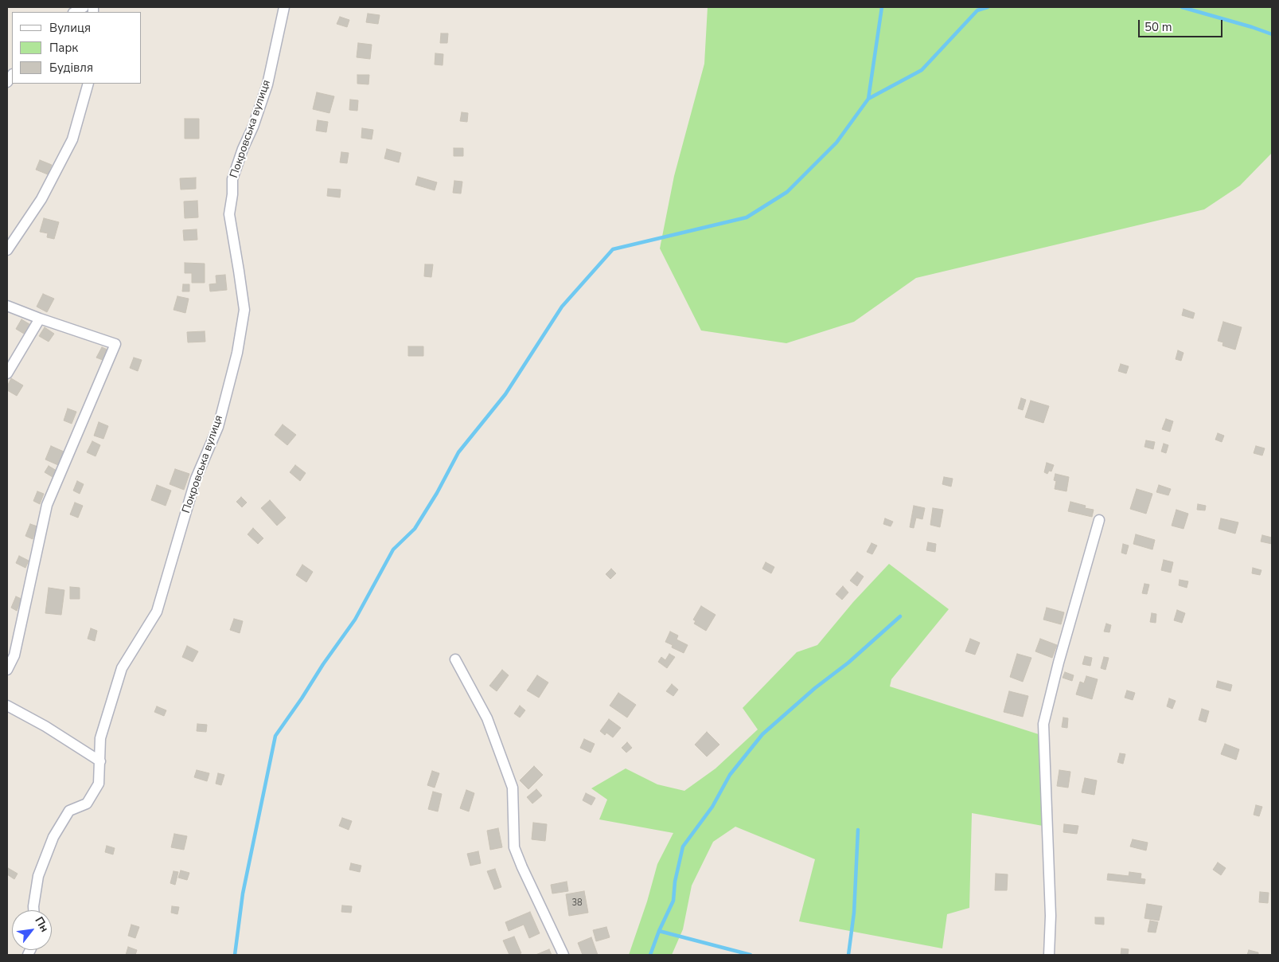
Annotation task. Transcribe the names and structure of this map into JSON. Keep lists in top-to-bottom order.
{
  "streets": {
    "street": ["Покровська вулиця"]
  },
  "house_numbers": ["38"],
  "legend": ["Вулиця", "Парк", "Будівля"],
  "scale_bar": "50 m",
  "north": "top right"
}
